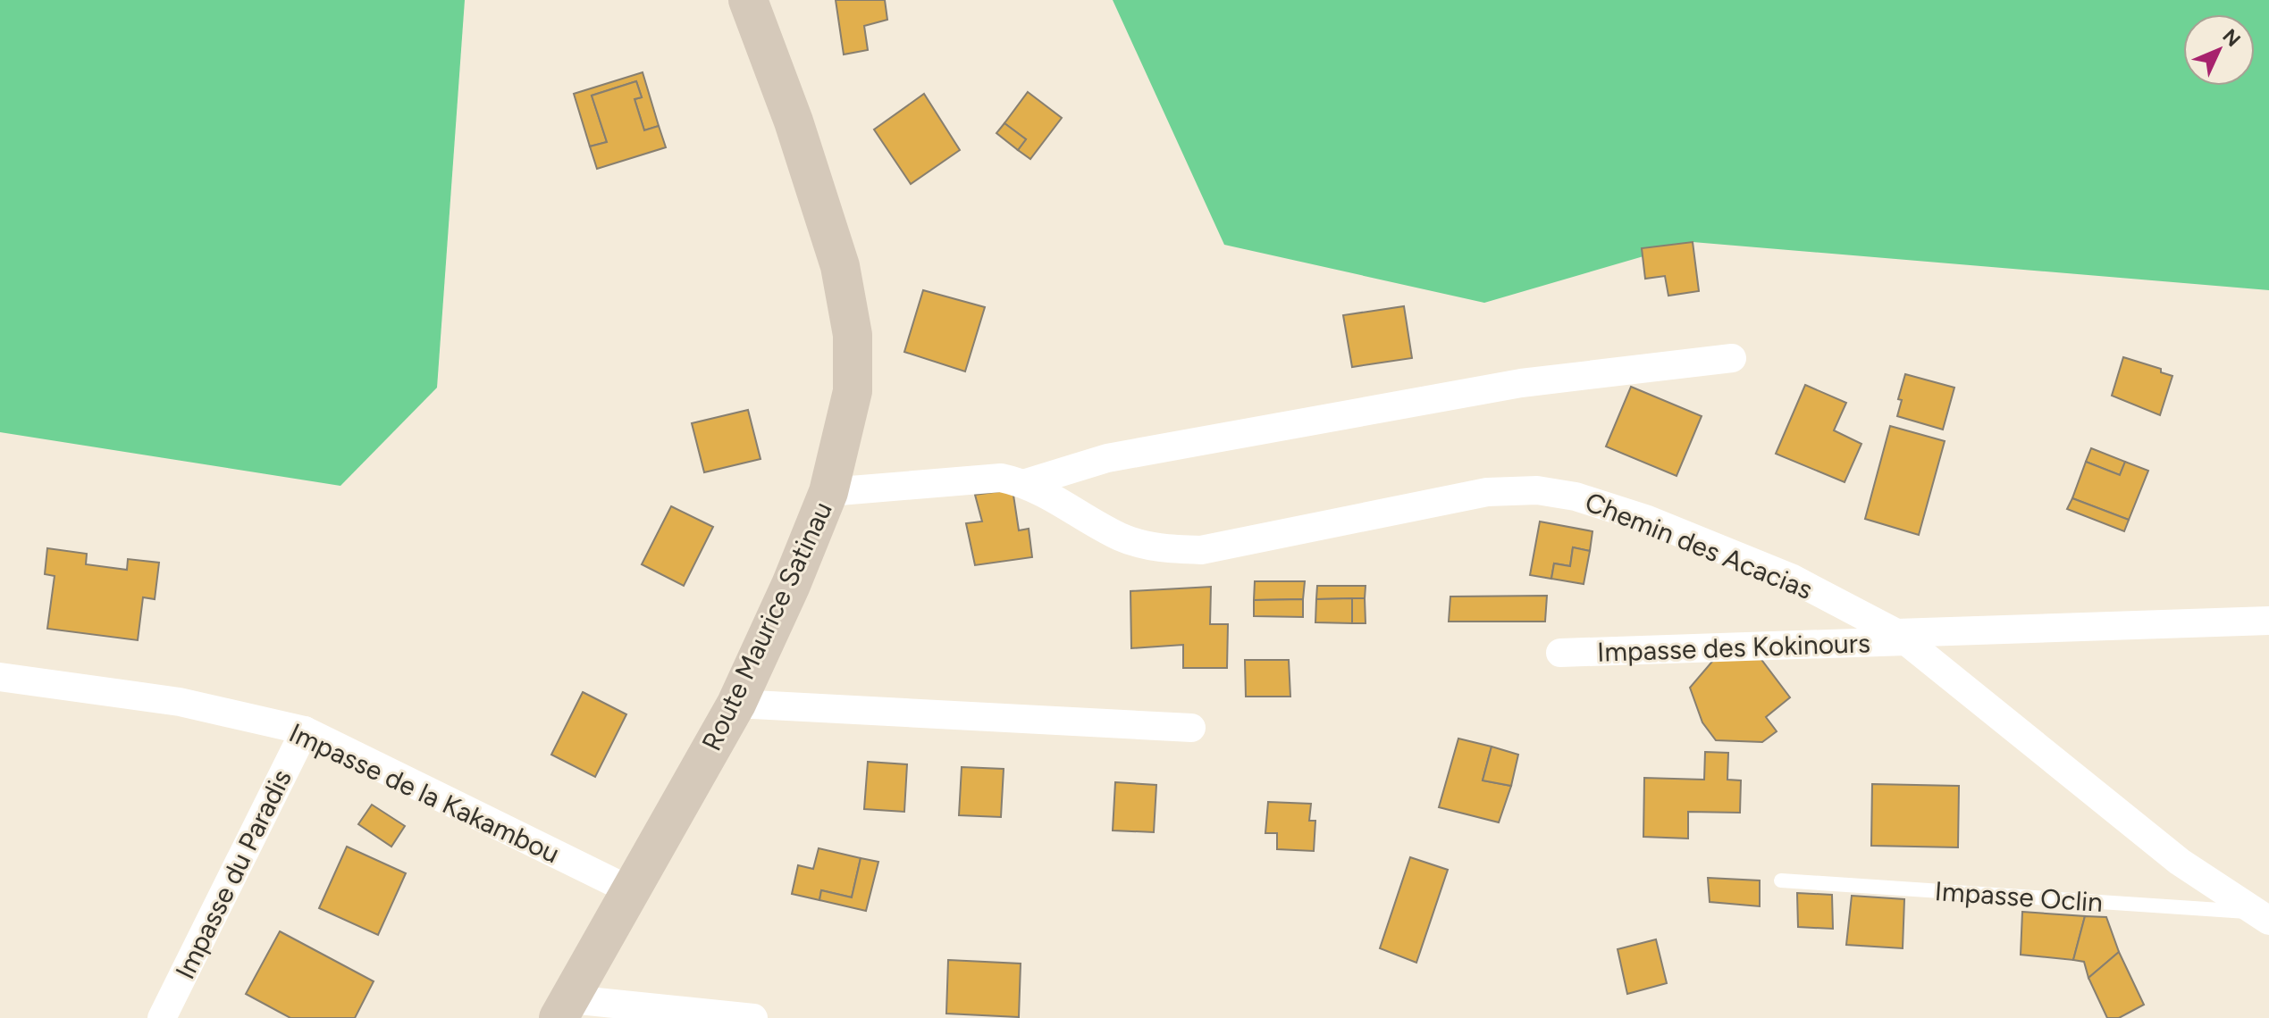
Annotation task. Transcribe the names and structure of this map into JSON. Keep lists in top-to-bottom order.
{
  "streets": {
    "main road": ["Route Maurice Satinau"],
    "street": [
      "Chemin des Acacias",
      "Impasse des Kokinours",
      "Impasse de la Kakambou",
      "Impasse du Paradis"
    ],
    "lane": ["Impasse Oclin"]
  },
  "crossings": [
    ["Chemin des Acacias", "Route Maurice Satinau"],
    ["Chemin des Acacias", "Impasse des Kokinours"],
    ["Chemin des Acacias", "Impasse Oclin"],
    ["Route Maurice Satinau", "Impasse de la Kakambou"],
    ["Impasse de la Kakambou", "Impasse du Paradis"]
  ],
  "north": "top right"
}
